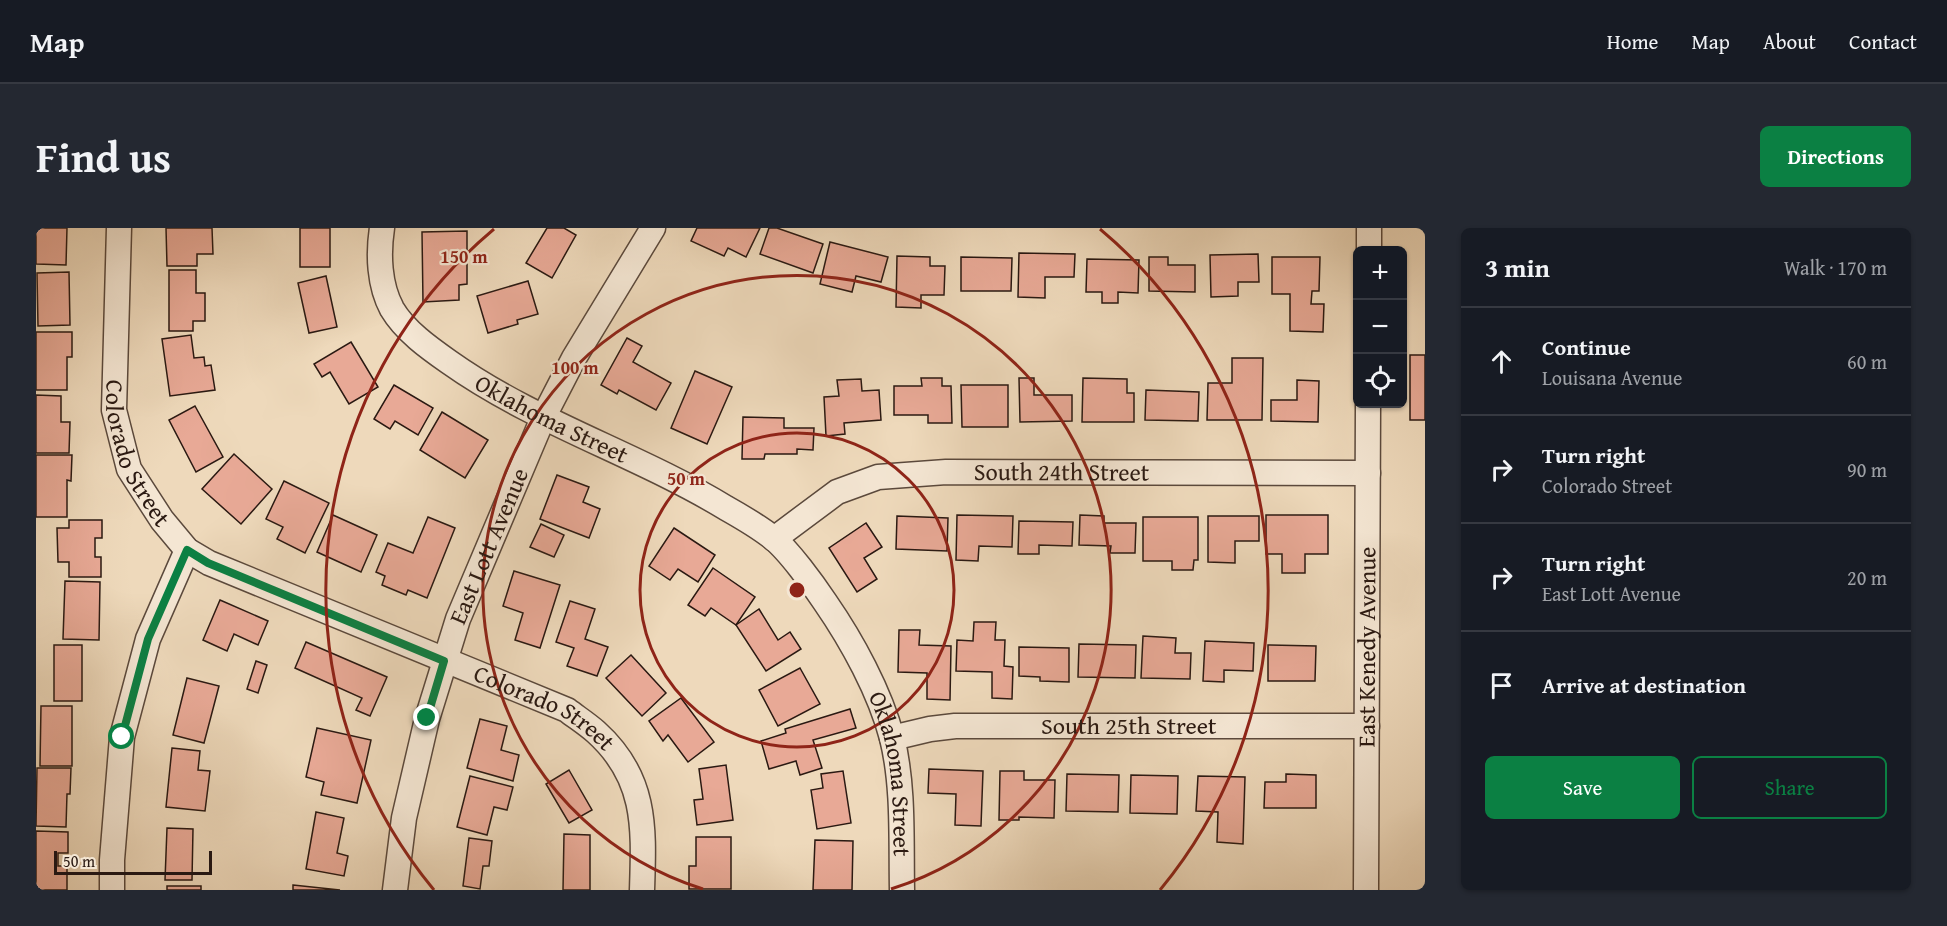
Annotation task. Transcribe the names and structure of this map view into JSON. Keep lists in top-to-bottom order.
{
  "streets": {
    "street": [
      "Oklahoma Street",
      "Colorado Street",
      "South 24th Street",
      "East Lott Avenue",
      "East Kenedy Avenue",
      "South 25th Street"
    ]
  },
  "crossings": [
    ["Oklahoma Street", "South 24th Street"],
    ["Oklahoma Street", "East Lott Avenue"],
    ["Oklahoma Street", "South 25th Street"],
    ["Colorado Street", "East Lott Avenue"],
    ["South 24th Street", "East Kenedy Avenue"],
    ["East Kenedy Avenue", "South 25th Street"]
  ],
  "scale_bar": "50 m",
  "page": {
    "header": "Map",
    "nav": [
      "Home",
      "Map",
      "About",
      "Contact"
    ],
    "title": "Find us",
    "buttons": [
      "Directions",
      ["Save", "Share"]
    ],
    "heading": ["3 min", "Walk · 170 m"],
    "map_buttons": ["+", "−"],
    "list": [
      ["Continue", "Louisana Avenue", "60 m"],
      ["Turn right", "Colorado Street", "90 m"],
      ["Turn right", "East Lott Avenue", "20 m"],
      "Arrive at destination"
    ],
    "scale": "50 m"
  },
  "rings": ["150 m", "100 m", "50 m"]
}
